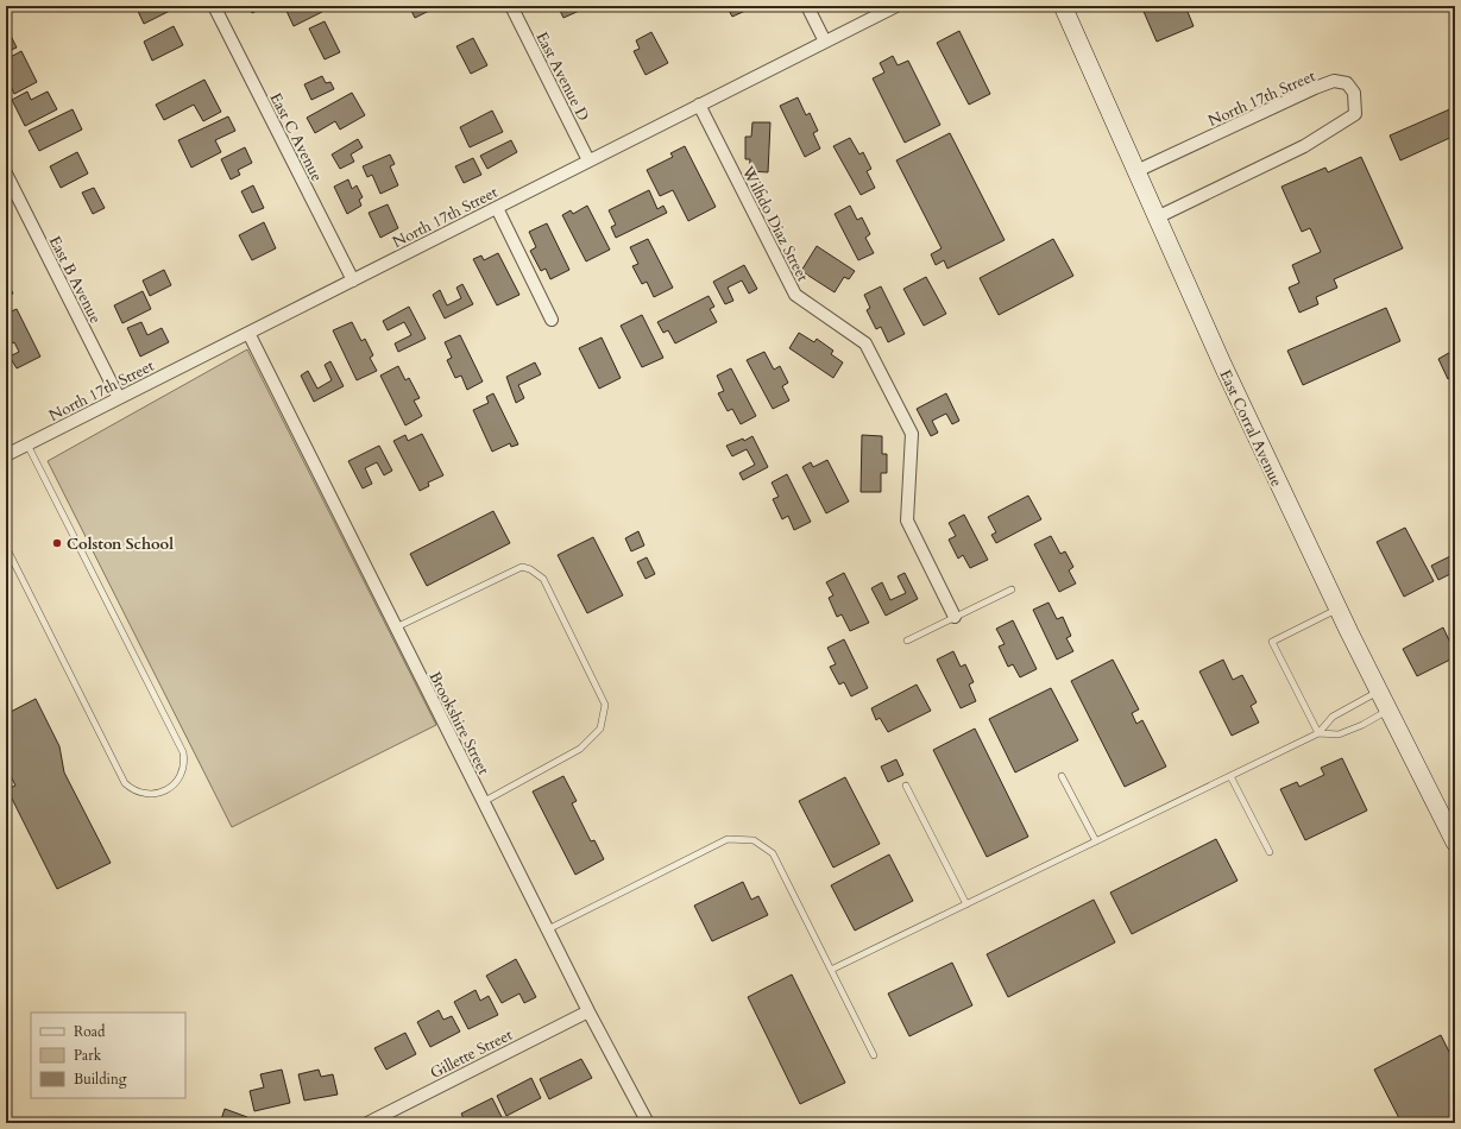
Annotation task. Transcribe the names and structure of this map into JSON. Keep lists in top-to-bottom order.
{
  "streets": {
    "main road": ["East Corral Avenue"],
    "street": [
      "East Avenue D",
      "North 17th Street",
      "East C Avenue",
      "Wilfido Diaz Street",
      "East B Avenue",
      "Brookshire Street",
      "Gillette Street"
    ]
  },
  "crossings": [
    ["East Avenue D", "North 17th Street"],
    ["North 17th Street", "East C Avenue"],
    ["North 17th Street", "Wilfido Diaz Street"],
    ["North 17th Street", "East B Avenue"],
    ["North 17th Street", "East Corral Avenue"],
    ["North 17th Street", "Brookshire Street"],
    ["Brookshire Street", "Gillette Street"]
  ],
  "places": ["Colston School"],
  "legend": ["Road", "Park", "Building"]
}
